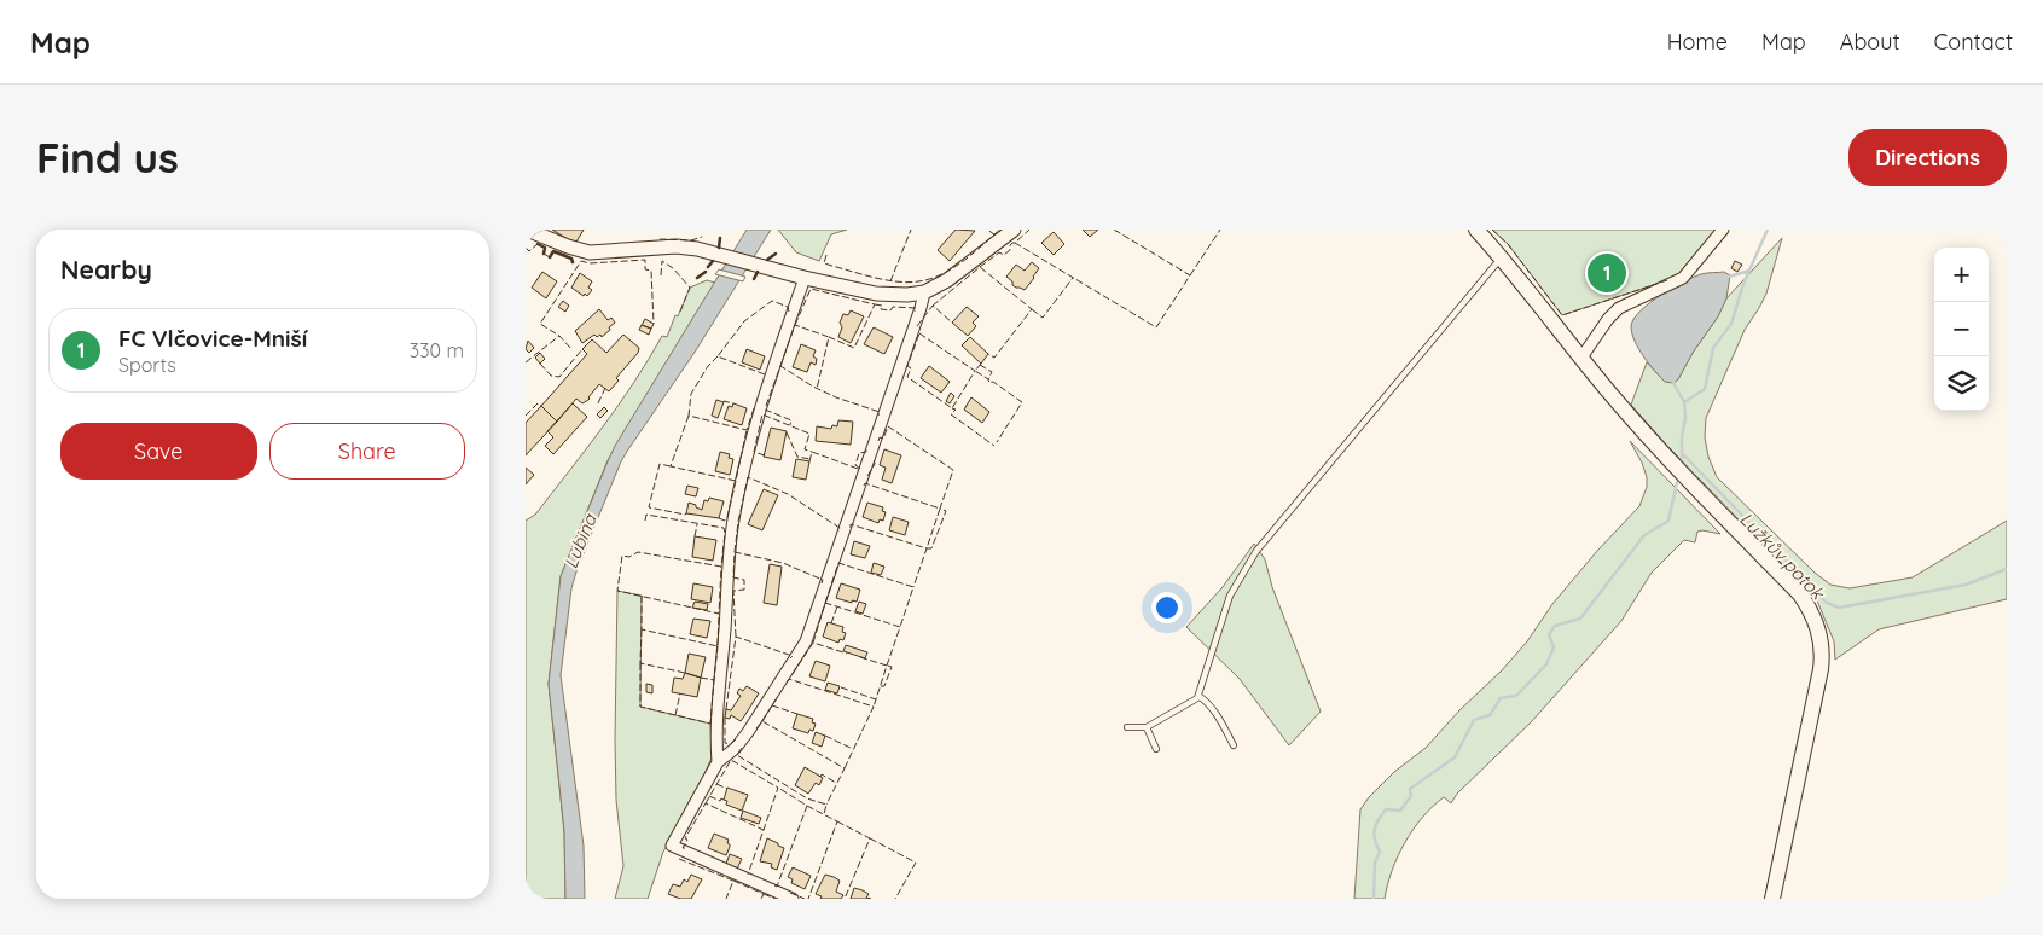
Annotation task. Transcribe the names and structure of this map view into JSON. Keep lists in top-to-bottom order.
{
  "water": ["Lubina", "Lužkův potok"],
  "page": {
    "header": "Map",
    "nav": [
      "Home",
      "Map",
      "About",
      "Contact"
    ],
    "buttons": [
      "Directions",
      ["Save", "Share"]
    ],
    "title": "Find us",
    "heading": "Nearby",
    "map_buttons": ["+", "−"],
    "pins": "1",
    "list": [
      {
        "mark": "1",
        "name": "FC Vlčovice-Mniší",
        "note": "Sports",
        "value": "330 m"
      }
    ]
  }
}
